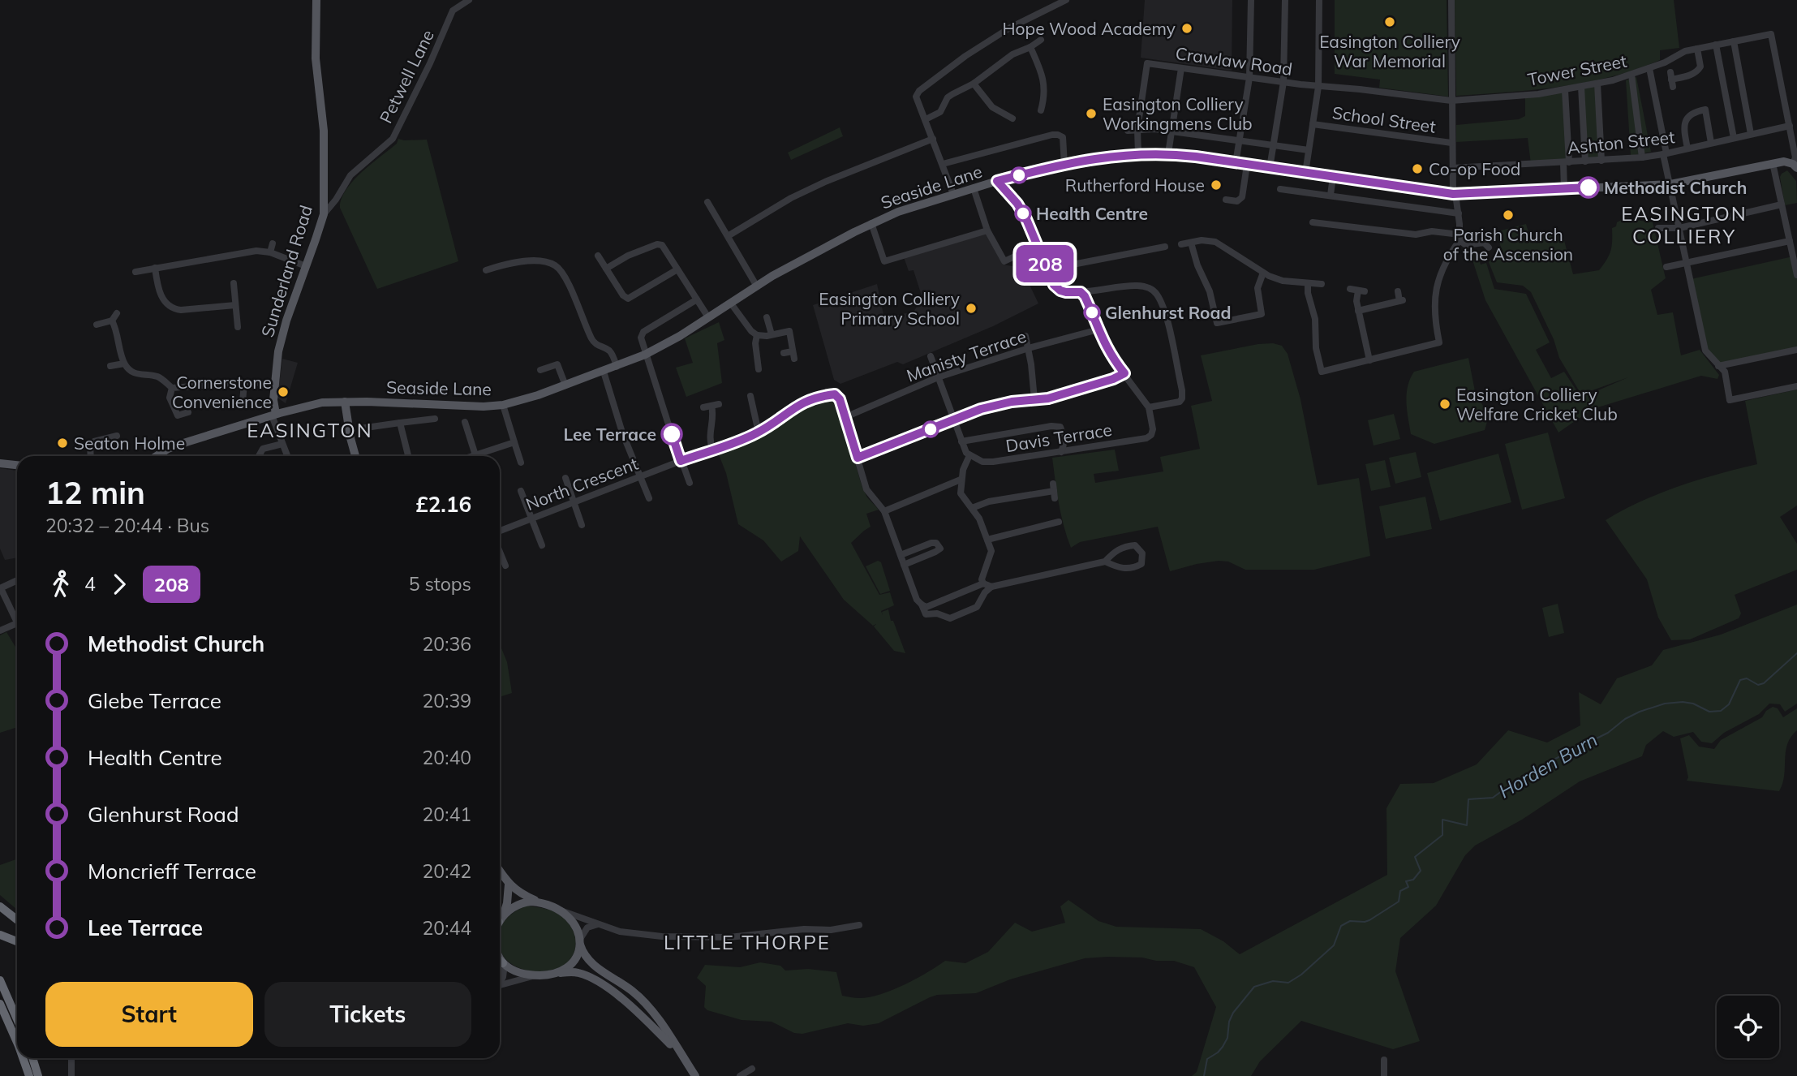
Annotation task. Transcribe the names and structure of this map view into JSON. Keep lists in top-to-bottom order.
{
  "streets": {
    "main road": ["Seaside Lane", "Sunderland Road"],
    "street": [
      "Crawlaw Road",
      "Tower Street",
      "Petwell Lane",
      "School Street",
      "Ashton Street",
      "Manisty Terrace",
      "Davis Terrace",
      "North Crescent"
    ]
  },
  "crossings": [
    ["Crawlaw Road", "Tower Street"],
    ["Tower Street", "Ashton Street"],
    ["Petwell Lane", "Sunderland Road"],
    ["Seaside Lane", "Sunderland Road"],
    ["Manisty Terrace", "North Crescent"]
  ],
  "districts": ["EASINGTON COLLIERY", "EASINGTON", "LITTLE THORPE"],
  "water": ["Horden Burn"],
  "places": [
    "Easington Colliery War Memorial",
    "Hope Wood Academy",
    "Easington Colliery Workingmens Club",
    "Co-op Food",
    "Rutherford House",
    "Methodist Church",
    "Health Centre",
    "Parish Church of the Ascension",
    "Easington Colliery Primary School",
    "Glenhurst Road",
    "Cornerstone Convenience",
    "Easington Colliery Welfare Cricket Club",
    "Lee Terrace",
    "Seaton Holme"
  ],
  "lines": ["bus line 208"],
  "page": {
    "on_map": "208",
    "heading": ["12 min", "20:32 – 20:44 · Bus", "£2.16"],
    "legs": ["4", "208", "5 stops"],
    "list": [
      {
        "name": "Methodist Church",
        "value": "20:36"
      },
      {
        "name": "Glebe Terrace",
        "value": "20:39"
      },
      {
        "name": "Health Centre",
        "value": "20:40"
      },
      {
        "name": "Glenhurst Road",
        "value": "20:41"
      },
      {
        "name": "Moncrieff Terrace",
        "value": "20:42"
      },
      {
        "name": "Lee Terrace",
        "value": "20:44"
      }
    ],
    "buttons": ["Start", "Tickets"]
  }
}
